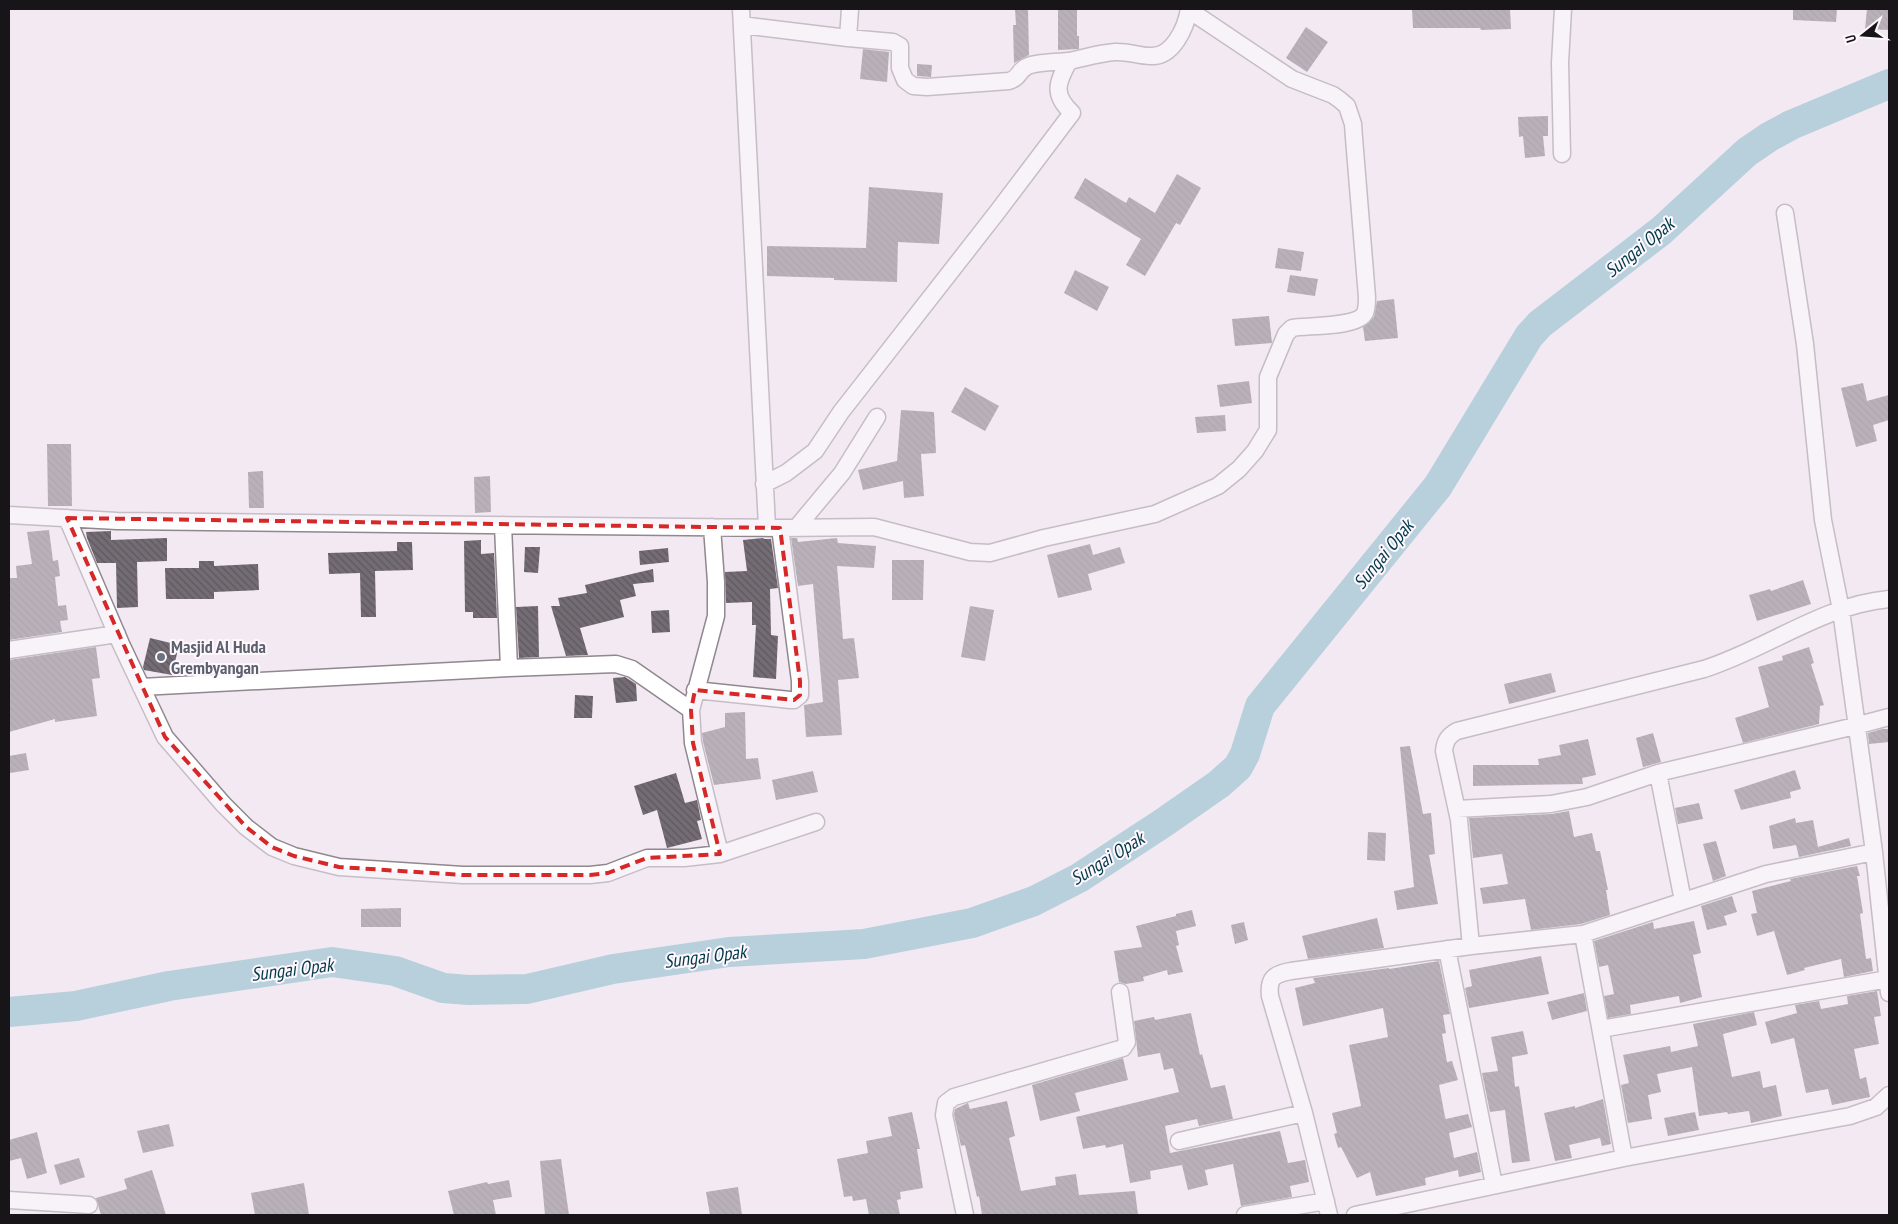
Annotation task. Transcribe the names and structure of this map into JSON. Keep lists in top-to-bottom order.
{
  "water": ["Sungai Opak"],
  "places": ["Masjid Al Huda Grembyangan"],
  "north": "left"
}
